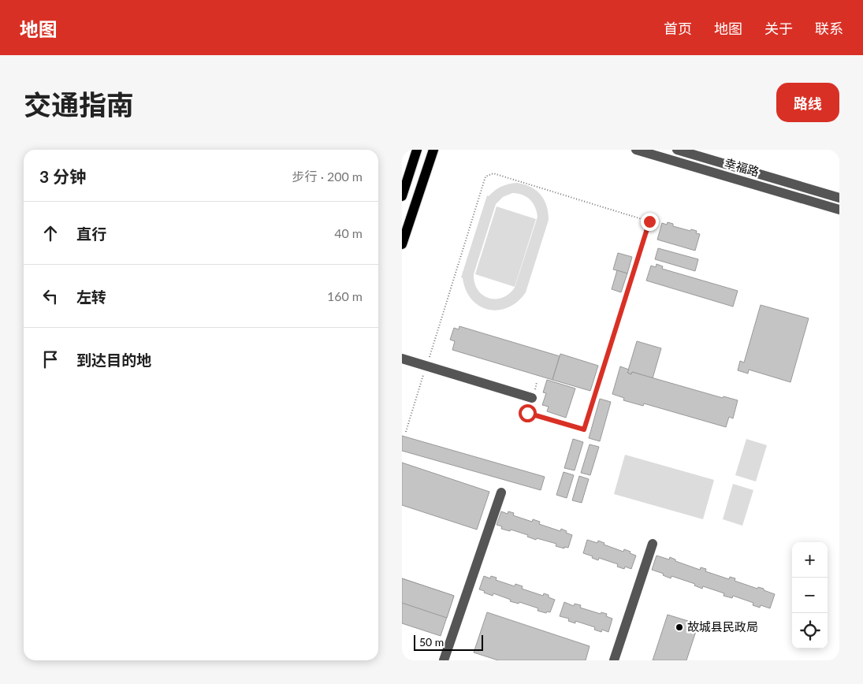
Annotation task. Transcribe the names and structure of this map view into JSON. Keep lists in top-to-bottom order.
{
  "streets": {
    "street": ["幸福路"]
  },
  "places": ["故城县民政局"],
  "scale_bar": "50 m",
  "page": {
    "header": "地图",
    "nav": [
      "首页",
      "地图",
      "关于",
      "联系"
    ],
    "title": "交通指南",
    "buttons": "路线",
    "heading": ["3 分钟", "步行 · 200 m"],
    "list": [
      ["直行", "40 m"],
      ["左转", "160 m"],
      "到达目的地"
    ],
    "map_buttons": ["+", "−"],
    "scale": "50 m"
  }
}
